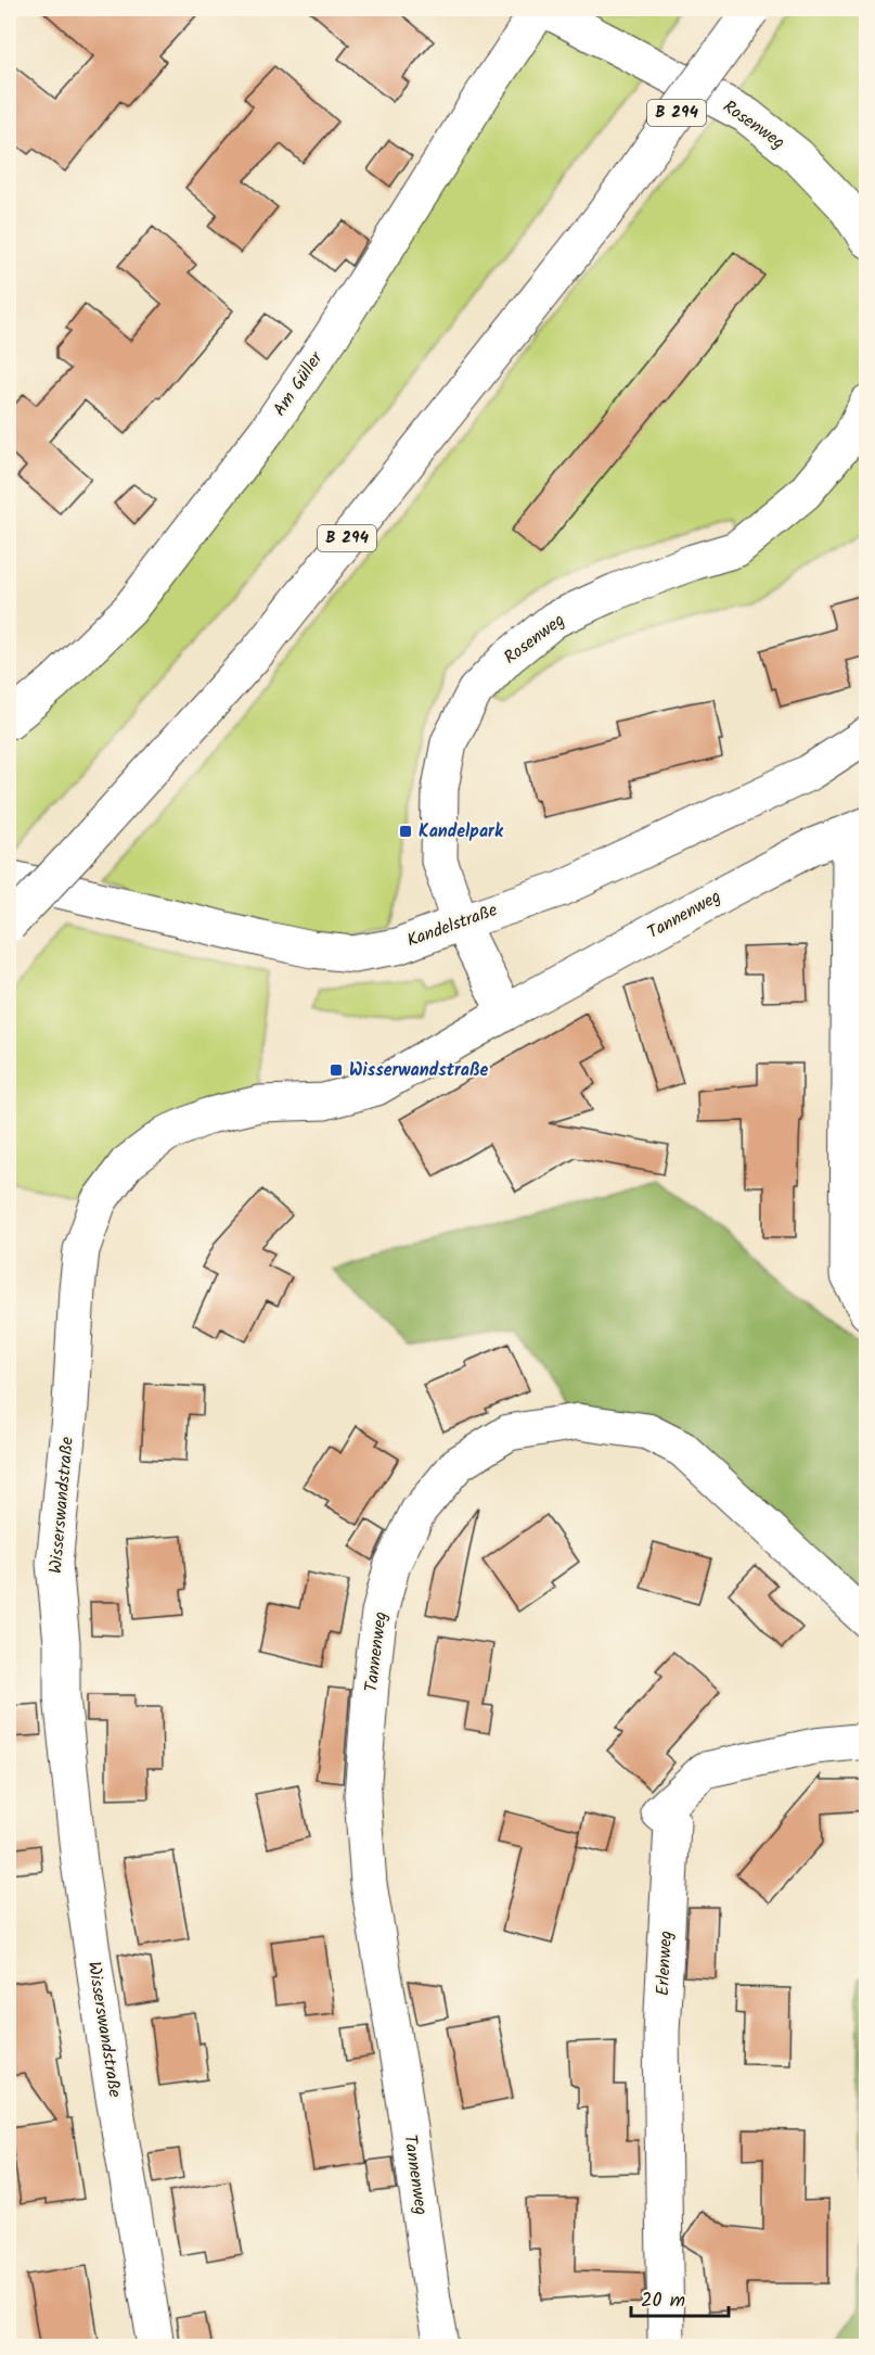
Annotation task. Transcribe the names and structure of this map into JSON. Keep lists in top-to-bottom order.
{
  "streets": {
    "main road": [
      "B 294",
      "Rosenweg",
      "Am Güller",
      "Tannenweg",
      "Kandelstraße",
      "Wisserswandstraße",
      "Erlenweg"
    ]
  },
  "crossings": [
    ["Rosenweg", "Am Güller"],
    ["Rosenweg", "Tannenweg"],
    ["Rosenweg", "Kandelstraße"],
    ["Rosenweg", "Wisserswandstraße"],
    ["Tannenweg", "Wisserswandstraße"]
  ],
  "places": {
    "transit": ["Kandelpark", "Wisserwandstraße"]
  },
  "scale_bar": "20 m"
}
